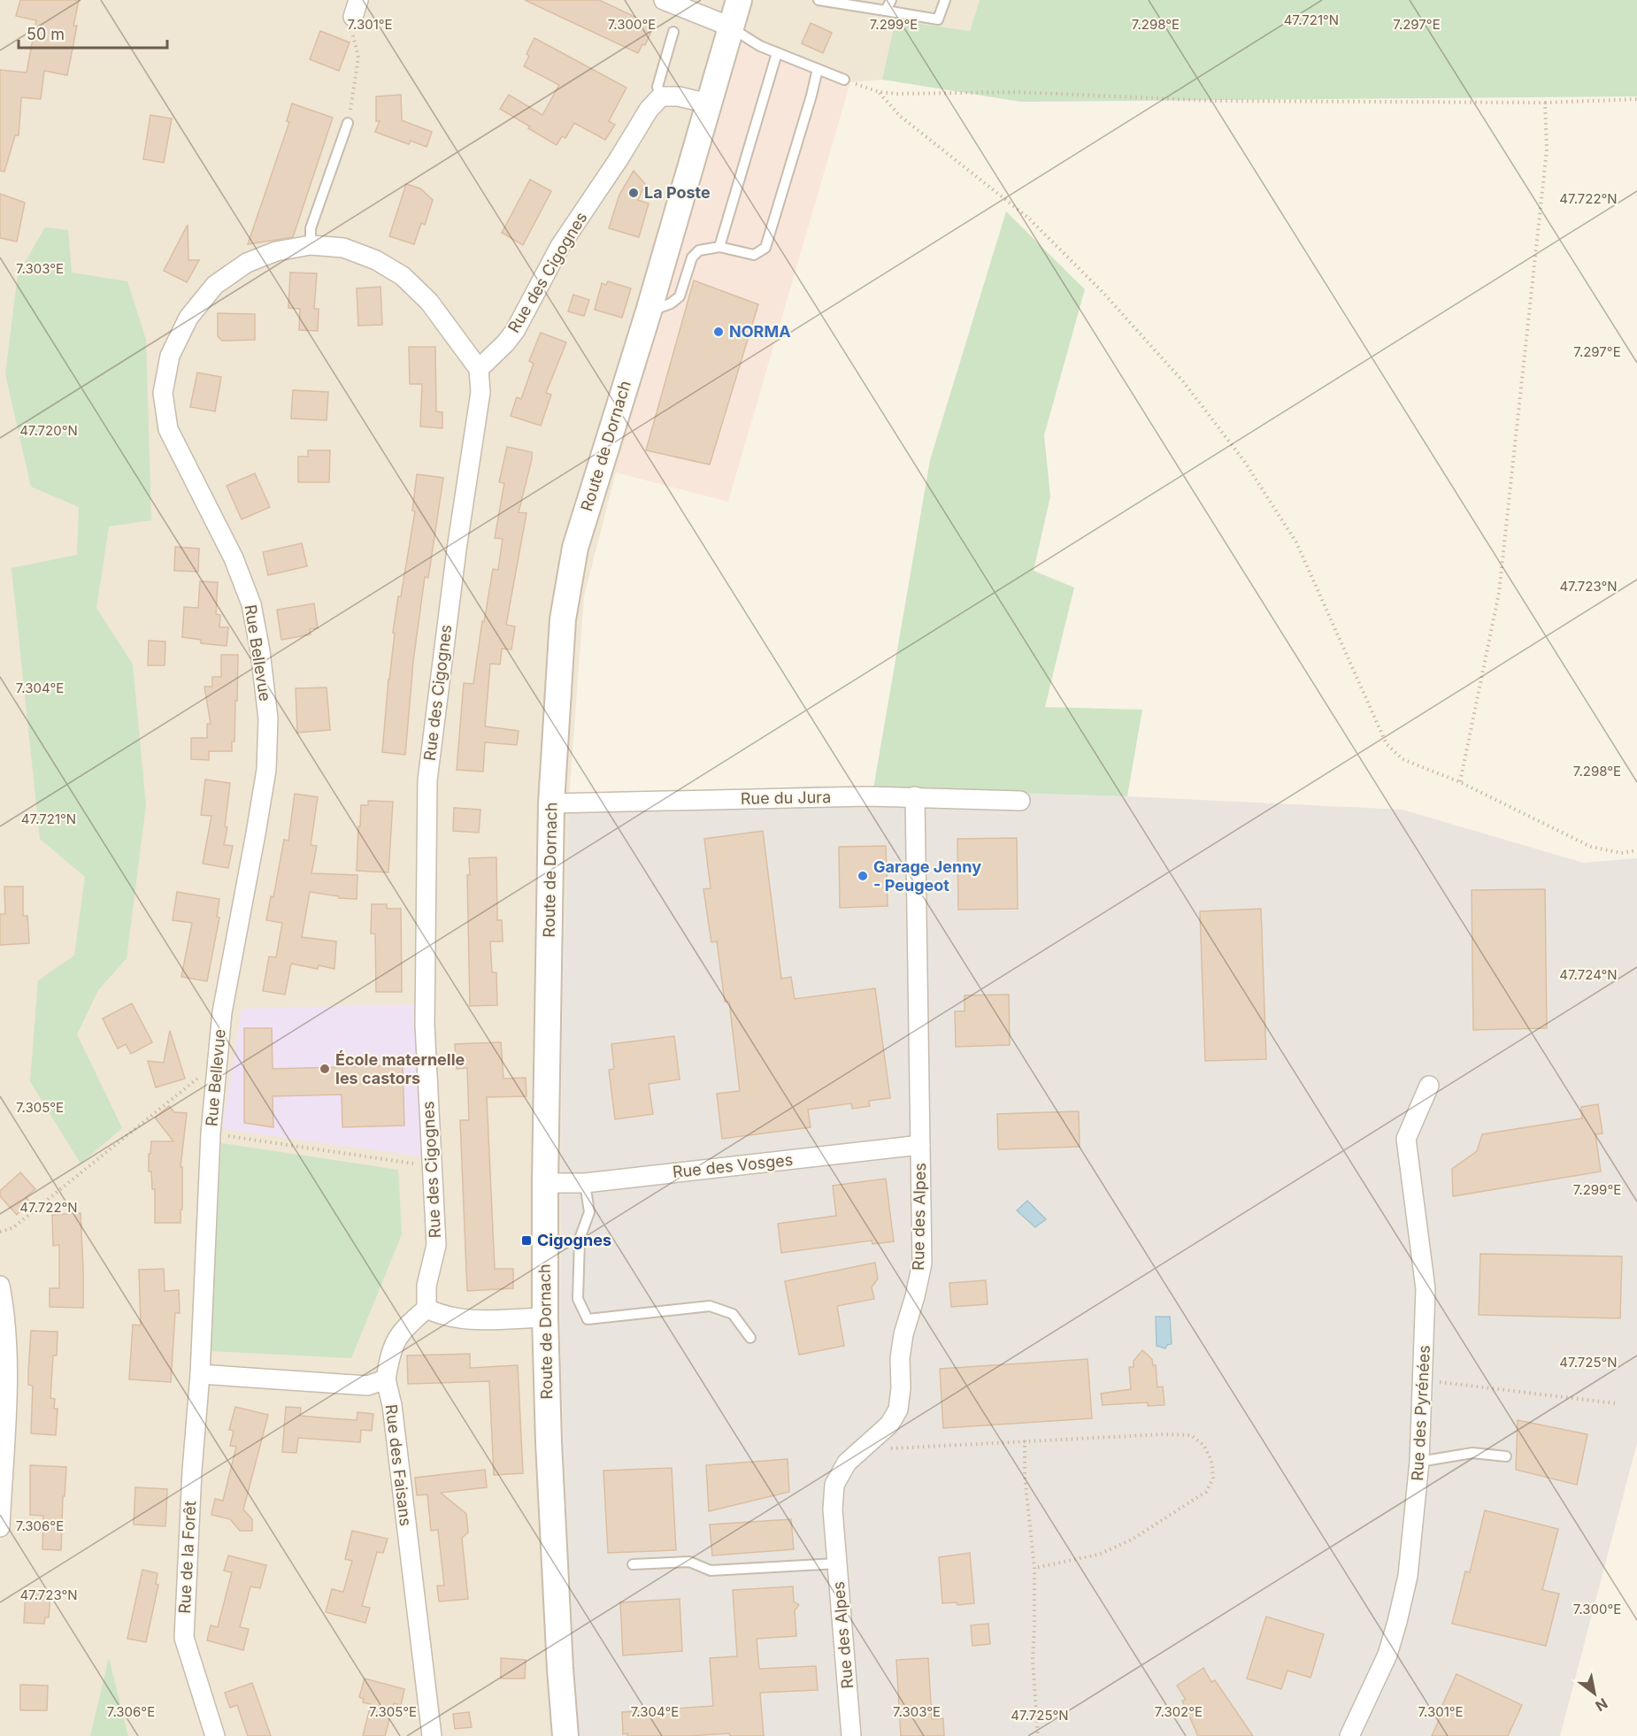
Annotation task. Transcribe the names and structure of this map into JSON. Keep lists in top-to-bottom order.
{
  "streets": {
    "main road": ["Route de Dornach"],
    "street": [
      "Rue des Cigognes",
      "Rue Bellevue",
      "Rue du Jura",
      "Rue des Vosges",
      "Rue des Alpes",
      "Rue des Pyrénées",
      "Rue des Faisans",
      "Rue de la Forêt"
    ]
  },
  "crossings": [
    ["Rue des Cigognes", "Rue Bellevue"],
    ["Route de Dornach", "Rue du Jura"],
    ["Route de Dornach", "Rue des Vosges"],
    ["Rue Bellevue", "Rue des Faisans"],
    ["Rue Bellevue", "Rue de la Forêt"],
    ["Rue du Jura", "Rue des Alpes"],
    ["Rue des Vosges", "Rue des Alpes"],
    ["Rue des Faisans", "Rue de la Forêt"]
  ],
  "places": {
    "other": [
      "La Poste",
      "NORMA",
      "Garage Jenny - Peugeot",
      "École maternelle les castors"
    ],
    "transit": ["Cigognes"]
  },
  "scale_bar": "50 m",
  "north": "bottom right",
  "coordinates": [
    "47.721°N",
    "7.301°E",
    "7.300°E",
    "7.299°E",
    "7.298°E",
    "7.297°E",
    "47.722°N",
    "7.303°E",
    "47.720°N",
    "47.723°N",
    "7.304°E",
    "47.724°N",
    "7.305°E",
    "47.725°N",
    "7.306°E",
    "7.302°E"
  ]
}
